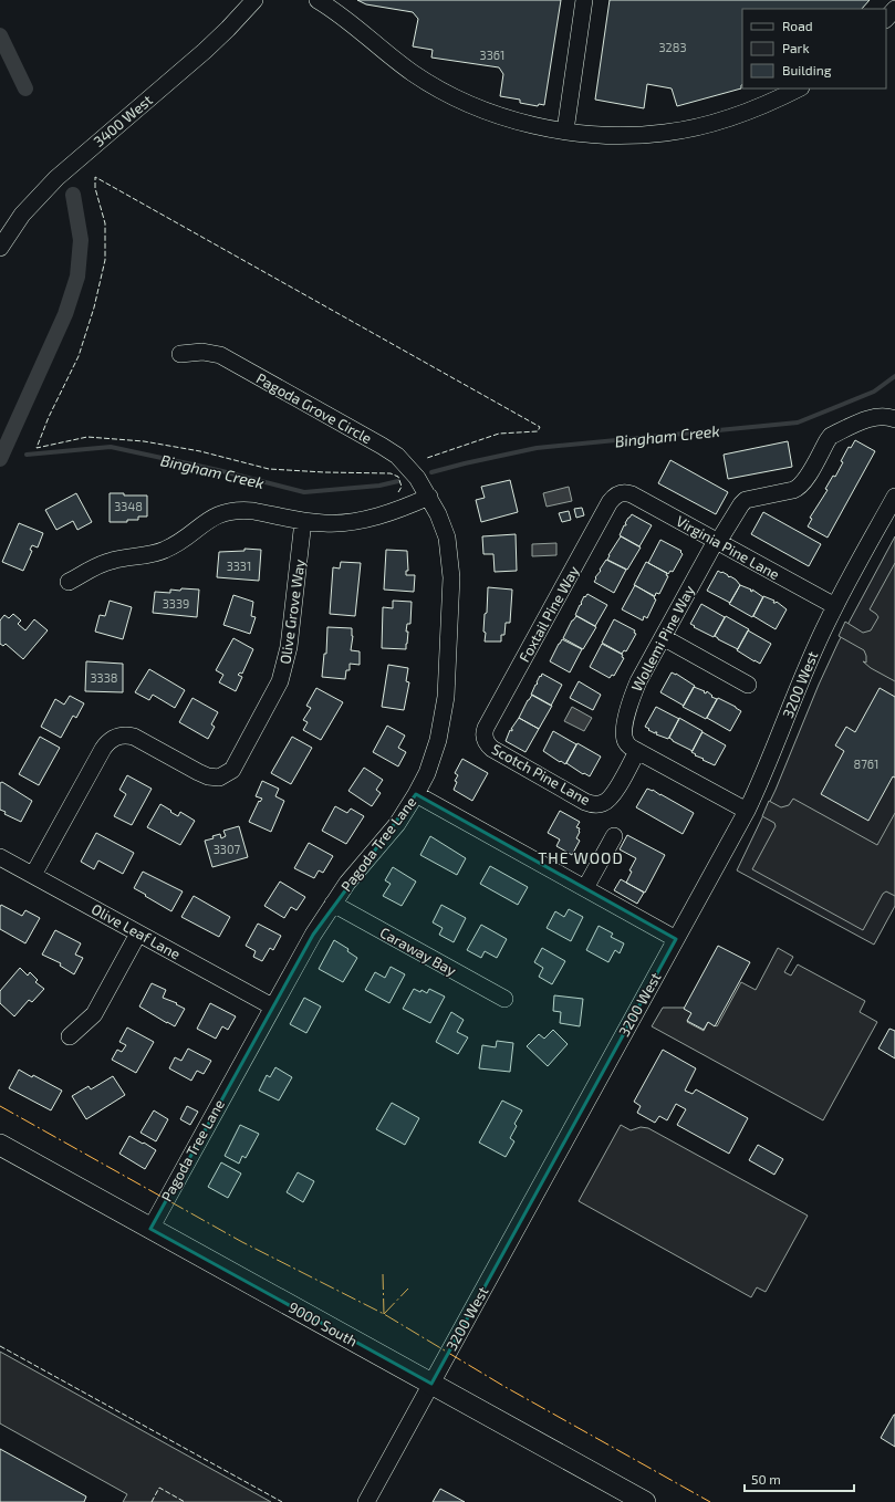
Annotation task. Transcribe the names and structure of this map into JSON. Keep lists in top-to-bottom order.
{
  "streets": {
    "main road": ["9000 South"],
    "street": [
      "3400 West",
      "Pagoda Grove Circle",
      "Virginia Pine Lane",
      "Olive Grove Way",
      "Foxtail Pine Way",
      "Wollemi Pine Way",
      "3200 West",
      "Scotch Pine Lane",
      "Pagoda Tree Lane",
      "Olive Leaf Lane",
      "Caraway Bay"
    ]
  },
  "crossings": [
    ["Pagoda Grove Circle", "Pagoda Tree Lane"],
    ["Virginia Pine Lane", "Foxtail Pine Way"],
    ["Virginia Pine Lane", "Wollemi Pine Way"],
    ["Virginia Pine Lane", "3200 West"],
    ["Olive Grove Way", "Olive Leaf Lane"],
    ["Foxtail Pine Way", "Scotch Pine Lane"],
    ["Wollemi Pine Way", "Scotch Pine Lane"],
    ["3200 West", "9000 South"],
    ["Pagoda Tree Lane", "Olive Leaf Lane"],
    ["Pagoda Tree Lane", "Caraway Bay"],
    ["Pagoda Tree Lane", "9000 South"]
  ],
  "districts": ["THE WOOD"],
  "water": ["Bingham Creek"],
  "house_numbers": [
    "3283",
    "3361",
    "3348",
    "3331",
    "3339",
    "3338",
    "8761",
    "3307"
  ],
  "legend": ["Road", "Park", "Building"],
  "scale_bar": "50 m"
}
